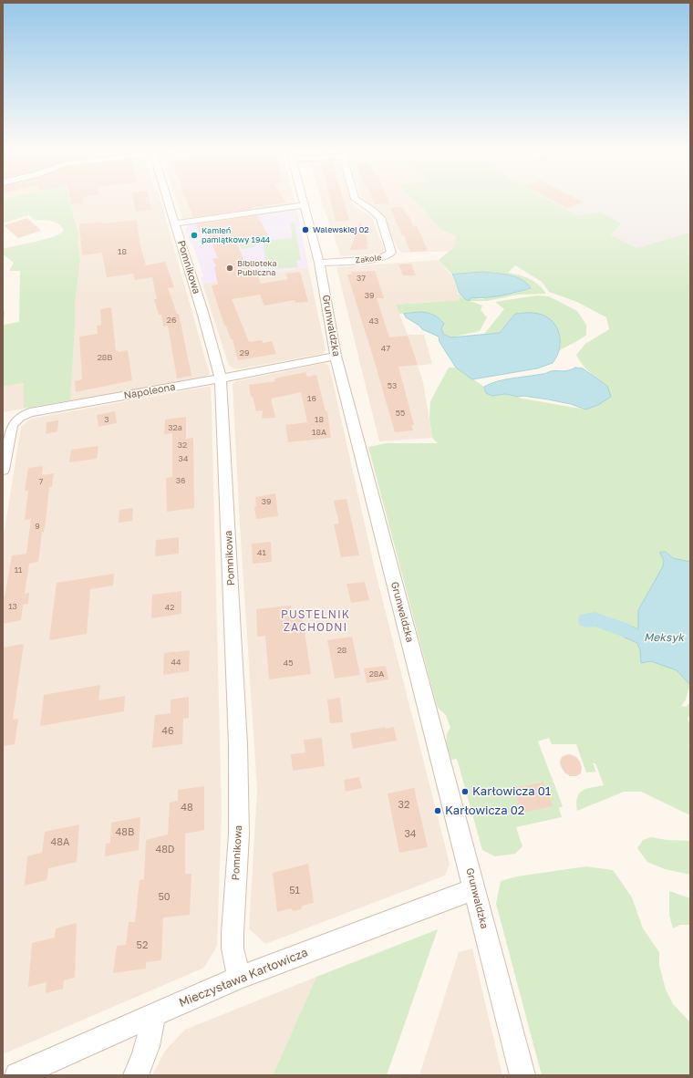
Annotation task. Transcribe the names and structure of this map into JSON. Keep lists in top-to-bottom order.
{
  "streets": {
    "street": [
      "Zakole",
      "Pomnikowa",
      "Grunwaldzka",
      "Napoleona",
      "Mieczysława Karłowicza"
    ]
  },
  "crossings": [
    ["Zakole", "Grunwaldzka"],
    ["Pomnikowa", "Napoleona"],
    ["Pomnikowa", "Mieczysława Karłowicza"],
    ["Grunwaldzka", "Napoleona"],
    ["Grunwaldzka", "Mieczysława Karłowicza"]
  ],
  "districts": ["PUSTELNIK ZACHODNI"],
  "water": ["Meksyk"],
  "places": [
    "Walewskiej 02",
    "Kamień pamiątkowy 1944",
    "Biblioteka Publiczna",
    "Karłowicza 01",
    "Karłowicza 02"
  ],
  "house_numbers": [
    "18",
    "37",
    "39",
    "26",
    "43",
    "47",
    "29",
    "28B",
    "53",
    "16",
    "55",
    "3",
    "18",
    "32a",
    "18A",
    "32",
    "34",
    "36",
    "7",
    "39",
    "9",
    "41",
    "11",
    "13",
    "42",
    "28",
    "44",
    "45",
    "28A",
    "46",
    "32",
    "48",
    "48B",
    "34",
    "48A",
    "48D",
    "51",
    "50",
    "52"
  ]
}
